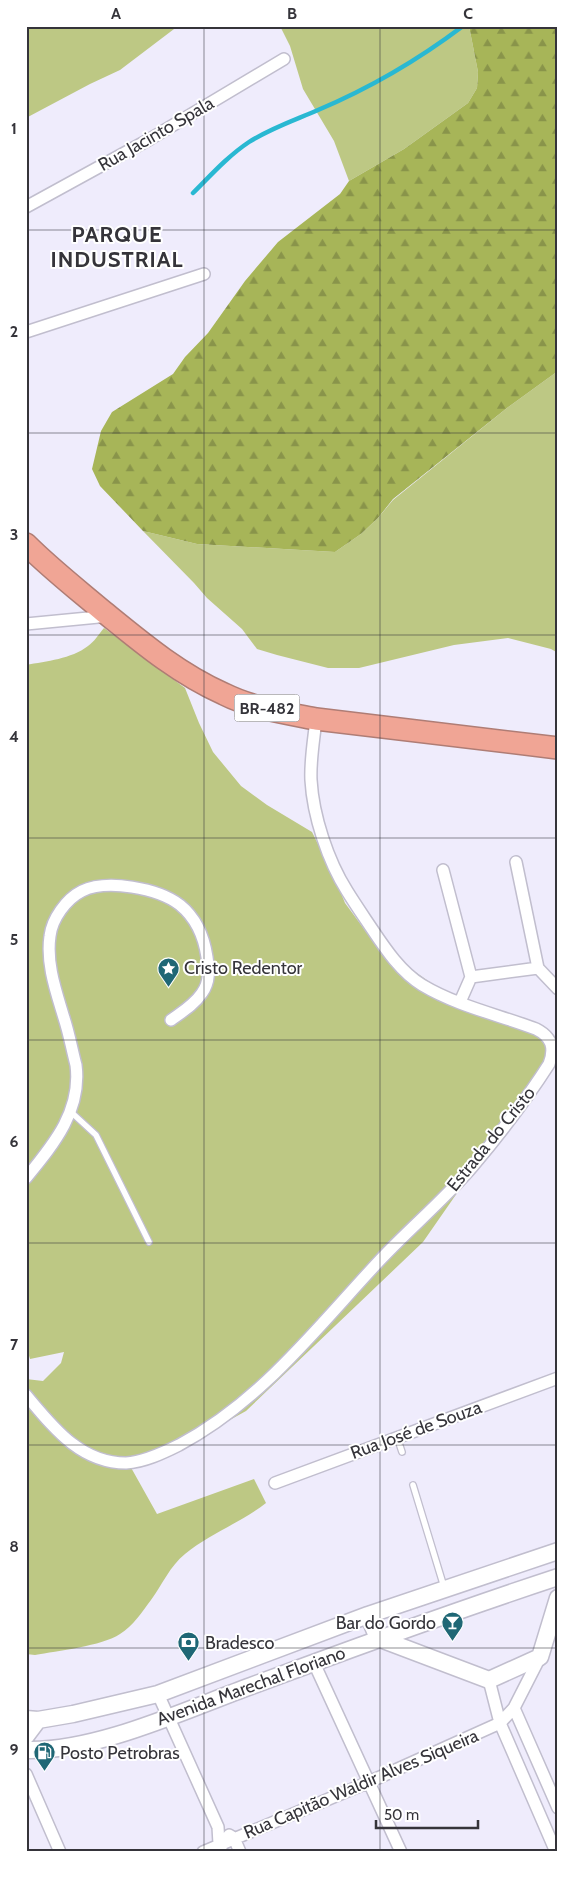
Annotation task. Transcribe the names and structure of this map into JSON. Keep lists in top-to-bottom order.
{
  "streets": {
    "highway": ["BR-482"],
    "main road": ["Avenida Marechal Floriano"],
    "street": [
      "Rua Jacinto Spala",
      "Estrada do Cristo",
      "Rua José de Souza",
      "Rua Capitão Waldir Alves Siqueira"
    ]
  },
  "crossings": [
    ["BR-482", "Estrada do Cristo"]
  ],
  "districts": ["PARQUE INDUSTRIAL"],
  "places": {
    "place": ["Cristo Redentor"],
    "bar": ["Bar do Gordo"],
    "bank": ["Bradesco"],
    "fuel station": ["Posto Petrobras"]
  },
  "scale_bar": "50 m",
  "grid": {
    "columns": ["A", "B", "C"],
    "rows": [
      "1",
      "2",
      "3",
      "4",
      "5",
      "6",
      "7",
      "8",
      "9"
    ]
  }
}
